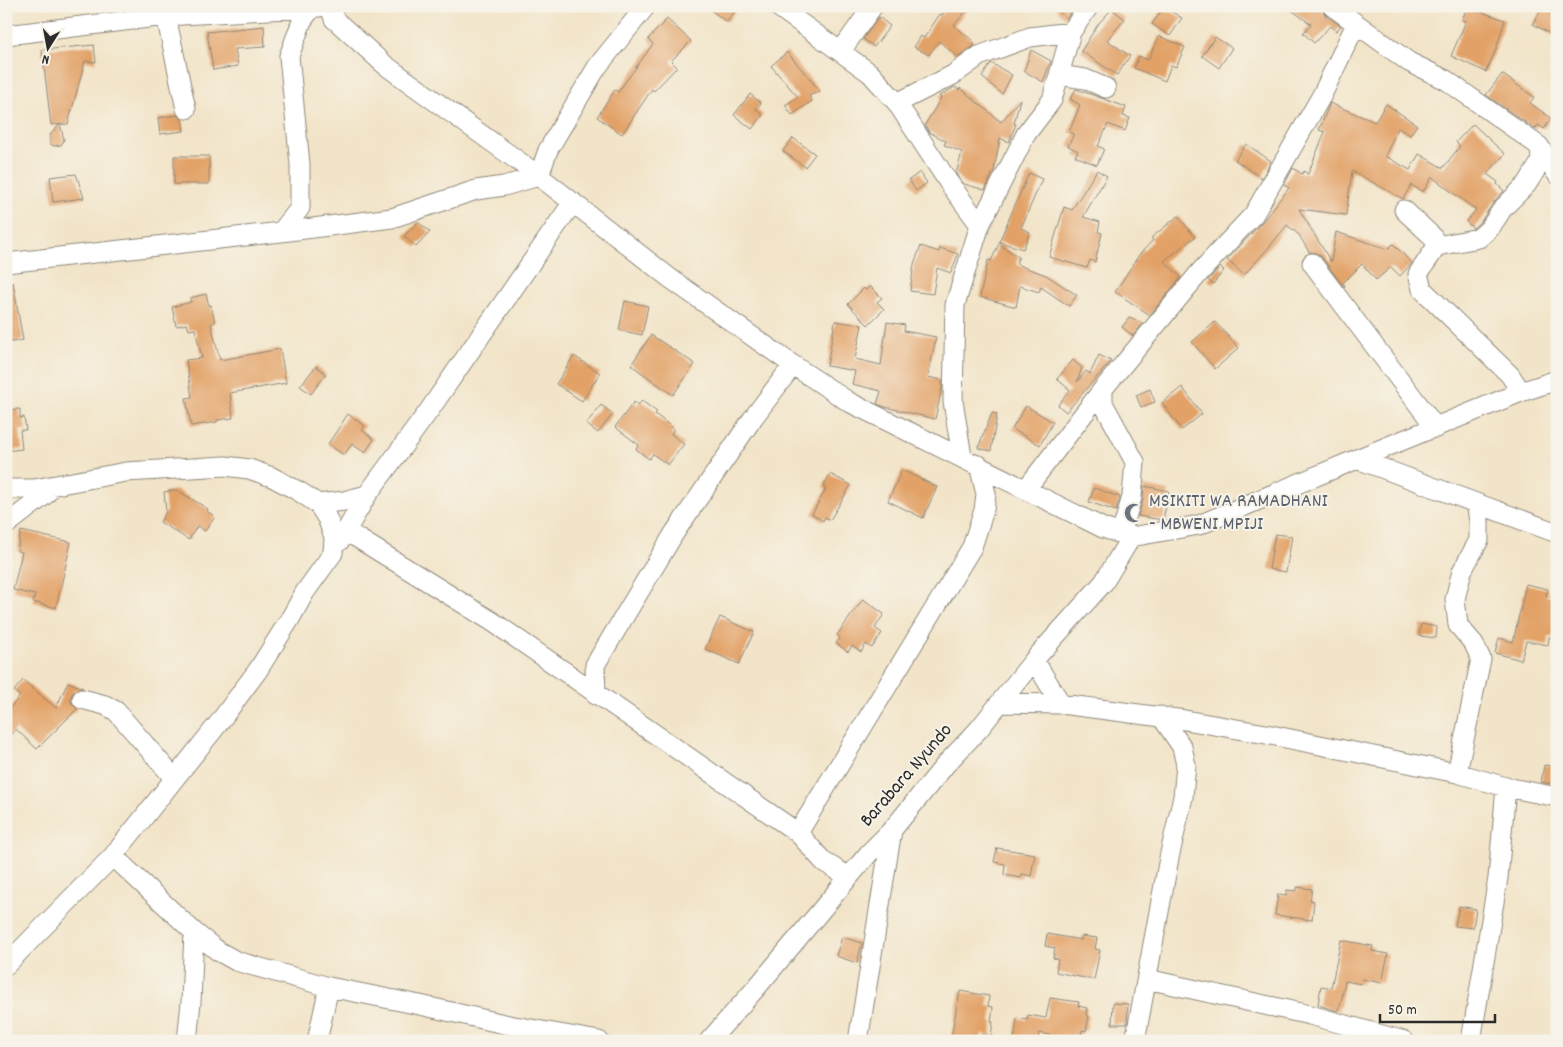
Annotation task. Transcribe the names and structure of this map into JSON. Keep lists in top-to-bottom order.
{
  "streets": {
    "street": ["Barabara Nyundo"]
  },
  "places": {
    "mosque": ["MSIKITI WA RAMADHANI - MBWENI MPIJI"]
  },
  "scale_bar": "50 m",
  "north": "bottom"
}
